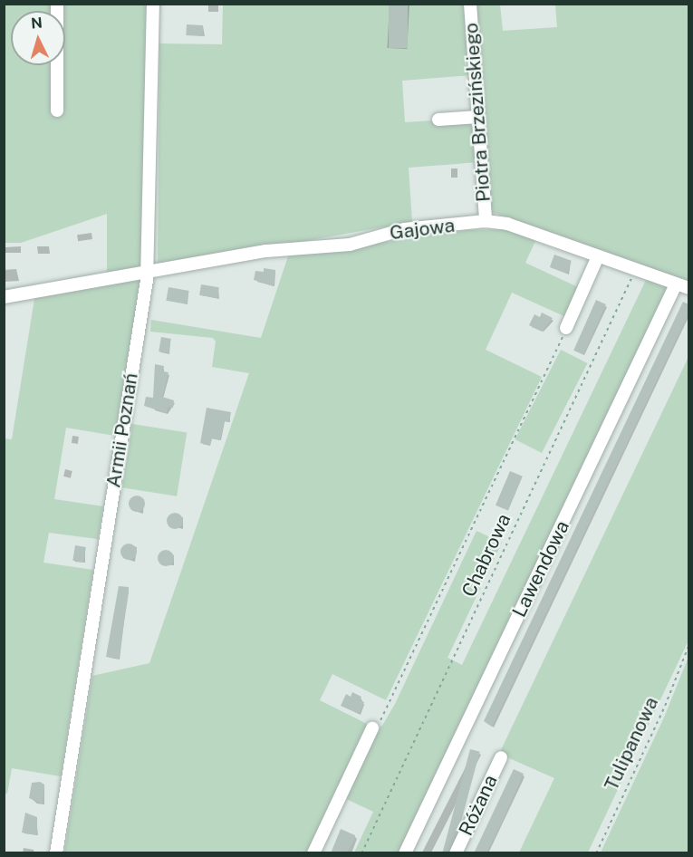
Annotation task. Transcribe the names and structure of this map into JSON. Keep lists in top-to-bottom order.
{
  "streets": {
    "street": [
      "Piotra Brzezińskiego",
      "Gajowa",
      "Armii Poznań",
      "Lawendowa",
      "Różana"
    ],
    "path": ["Chabrowa", "Tulipanowa"]
  },
  "crossings": [
    ["Piotra Brzezińskiego", "Gajowa"],
    ["Gajowa", "Armii Poznań"],
    ["Gajowa", "Chabrowa"],
    ["Gajowa", "Lawendowa"]
  ],
  "north": "top"
}
